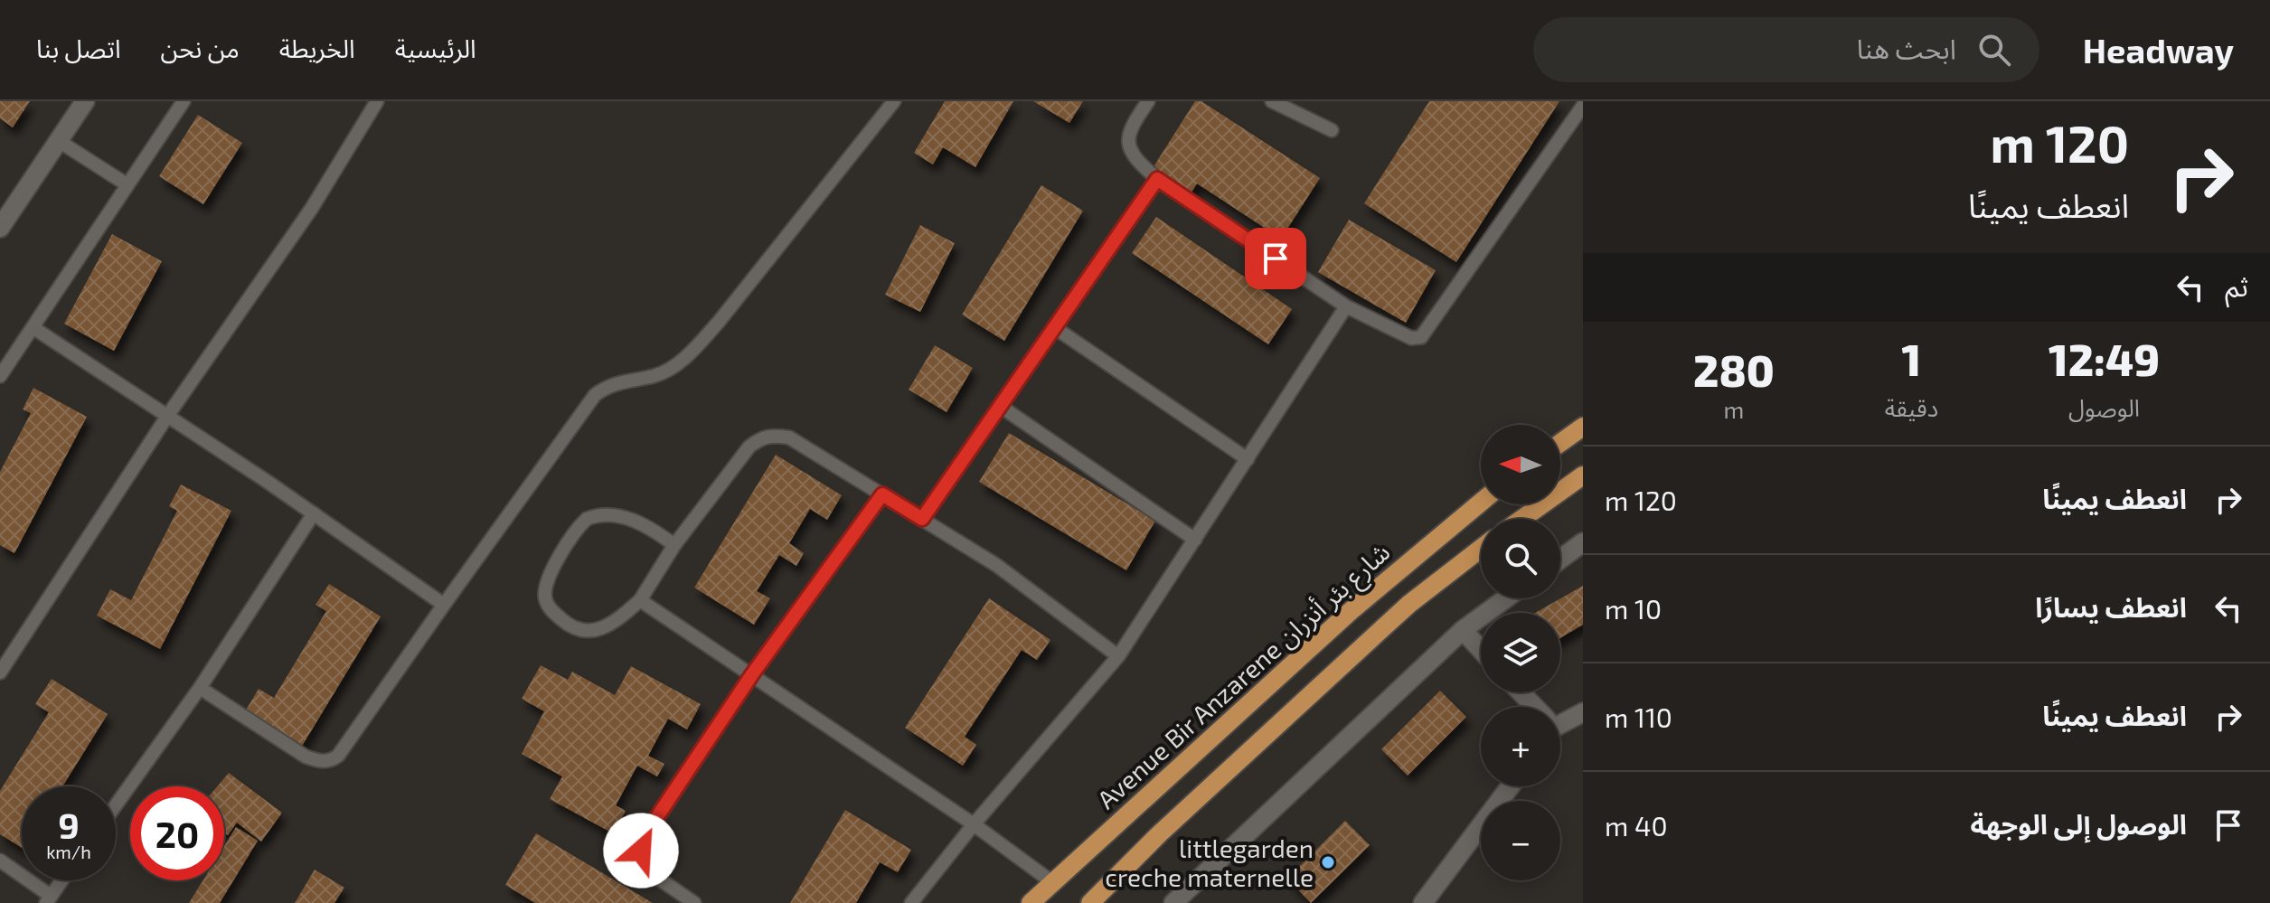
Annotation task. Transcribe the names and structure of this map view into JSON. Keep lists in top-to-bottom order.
{
  "streets": {
    "main road": ["Avenue Bir Anzarene شارع بئر أنزران"]
  },
  "places": ["littlegarden creche maternelle"],
  "north": "left",
  "page": {
    "header": "Headway",
    "search": "ابحث هنا",
    "nav": [
      "الرئيسية",
      "الخريطة",
      "من نحن",
      "اتصل بنا"
    ],
    "turn": ["120 m", "انعطف يمينًا"],
    "then": "ثم",
    "eta": [
      "12:49",
      "الوصول",
      "1",
      "دقيقة",
      "280",
      "m"
    ],
    "map_buttons": ["+", "−"],
    "list": [
      {
        "name": "انعطف يمينًا",
        "value": "120 m"
      },
      {
        "name": "انعطف يسارًا",
        "value": "10 m"
      },
      {
        "name": "انعطف يمينًا",
        "value": "110 m"
      },
      {
        "name": "الوصول إلى الوجهة",
        "value": "40 m"
      }
    ],
    "speed": "9 km/h",
    "limit": "20"
  }
}
